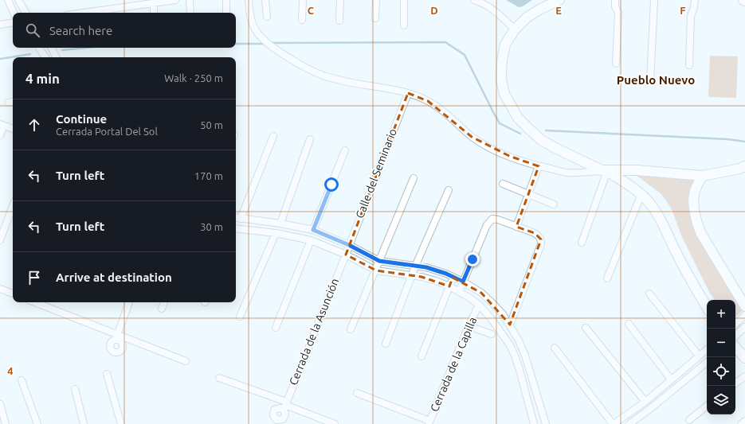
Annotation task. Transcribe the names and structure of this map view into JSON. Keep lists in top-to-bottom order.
{
  "streets": {
    "street": ["Calle del Seminario", "Cerrada de la Asunción", "Cerrada de la Capilla"]
  },
  "crossings": [
    ["Calle del Seminario", "Cerrada de la Asunción"]
  ],
  "districts": ["Pueblo Nuevo"],
  "page": {
    "search": "Search here",
    "heading": ["4 min", "Walk · 250 m"],
    "list": [
      ["Continue", "Cerrada Portal Del Sol", "50 m"],
      ["Turn left", "170 m"],
      ["Turn left", "30 m"],
      "Arrive at destination"
    ],
    "map_buttons": ["+", "−"]
  },
  "grid": {
    "columns": [
      "C",
      "D",
      "E",
      "F"
    ],
    "rows": ["4"]
  }
}
